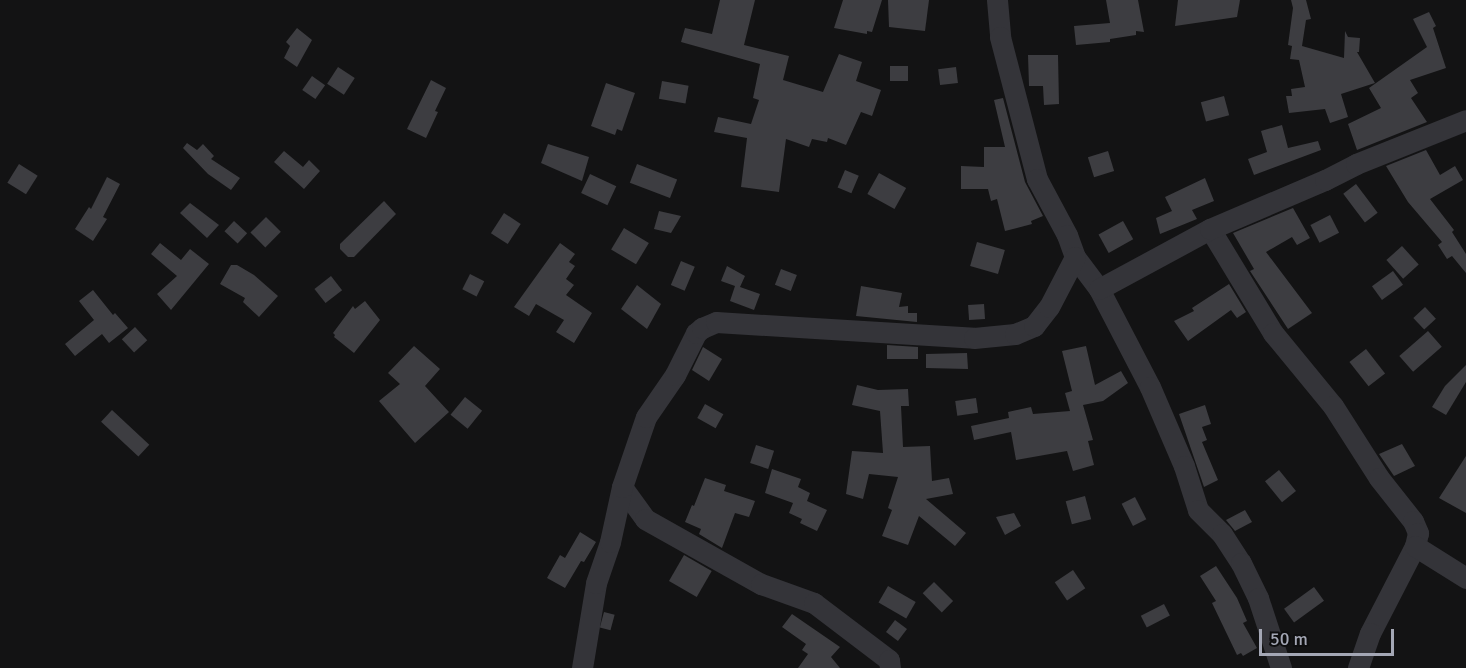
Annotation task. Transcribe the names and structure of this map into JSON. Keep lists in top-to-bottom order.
{
  "scale_bar": "50 m"
}
